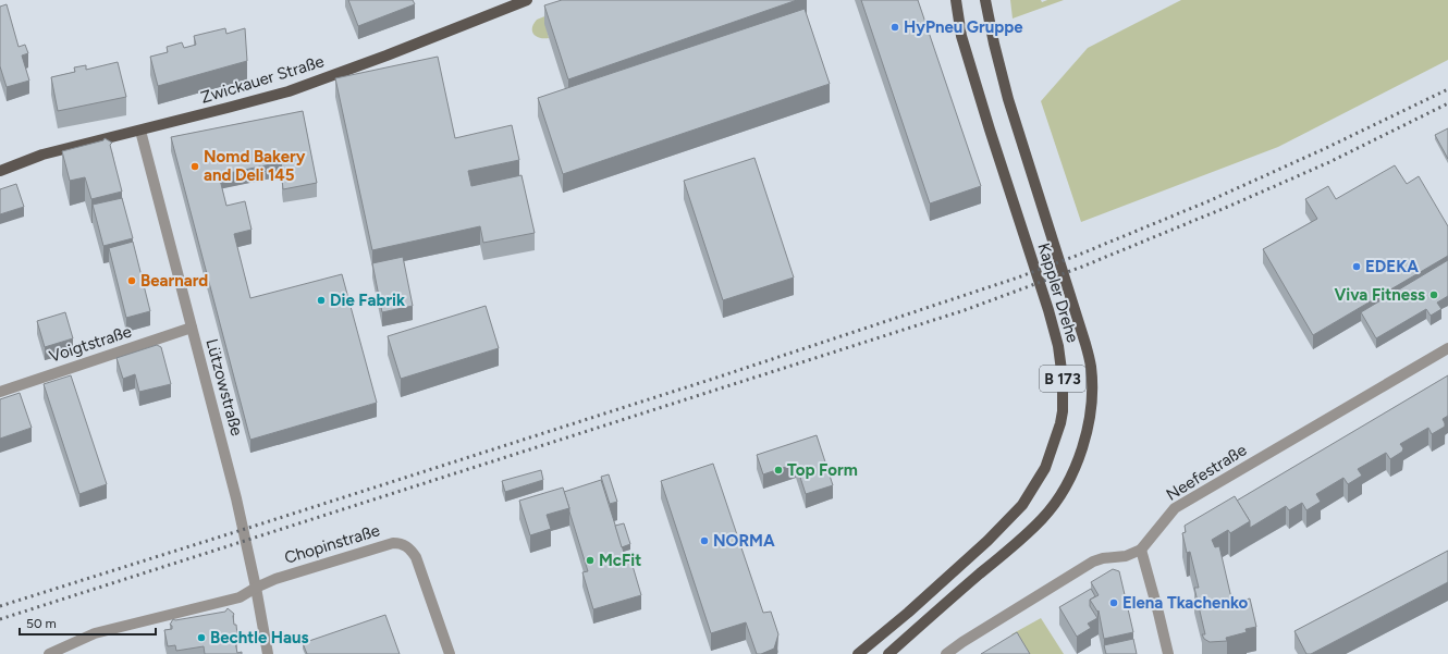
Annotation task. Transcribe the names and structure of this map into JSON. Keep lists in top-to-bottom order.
{
  "streets": {
    "main road": ["Zwickauer Straße", "Kappler Drehe", "B 173"],
    "street": [
      "Voigtstraße",
      "Lützowstraße",
      "Neefestraße",
      "Chopinstraße"
    ]
  },
  "crossings": [
    ["Zwickauer Straße", "Lützowstraße"],
    ["Voigtstraße", "Lützowstraße"],
    ["Lützowstraße", "Chopinstraße"]
  ],
  "places": [
    "HyPneu Gruppe",
    "Nomd Bakery and Deli 145",
    "EDEKA",
    "Bearnard",
    "Viva Fitness",
    "Die Fabrik",
    "Top Form",
    "NORMA",
    "McFit",
    "Elena Tkachenko",
    "Bechtle Haus"
  ],
  "scale_bar": "50 m"
}
